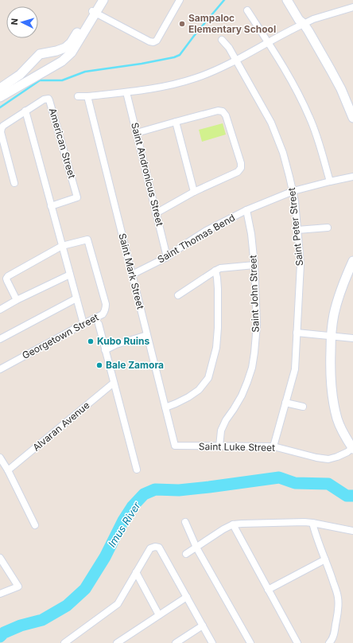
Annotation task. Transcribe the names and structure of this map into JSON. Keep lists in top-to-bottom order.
{
  "streets": {
    "street": [
      "American Street",
      "Saint Andronicus Street",
      "Saint Peter Street",
      "Saint Thomas Bend",
      "Saint Mark Street",
      "Saint John Street",
      "Georgetown Street",
      "Alvaran Avenue",
      "Saint Luke Street"
    ]
  },
  "crossings": [
    ["Saint Andronicus Street", "Saint Thomas Bend"],
    ["Saint Peter Street", "Saint Thomas Bend"],
    ["Saint Peter Street", "Saint Luke Street"],
    ["Saint Thomas Bend", "Saint Mark Street"],
    ["Saint Thomas Bend", "Saint John Street"],
    ["Saint Mark Street", "Saint Luke Street"],
    ["Saint John Street", "Saint Luke Street"]
  ],
  "water": ["Imus River"],
  "places": ["Sampaloc Elementary School", "Kubo Ruins", "Bale Zamora"],
  "north": "left"
}
